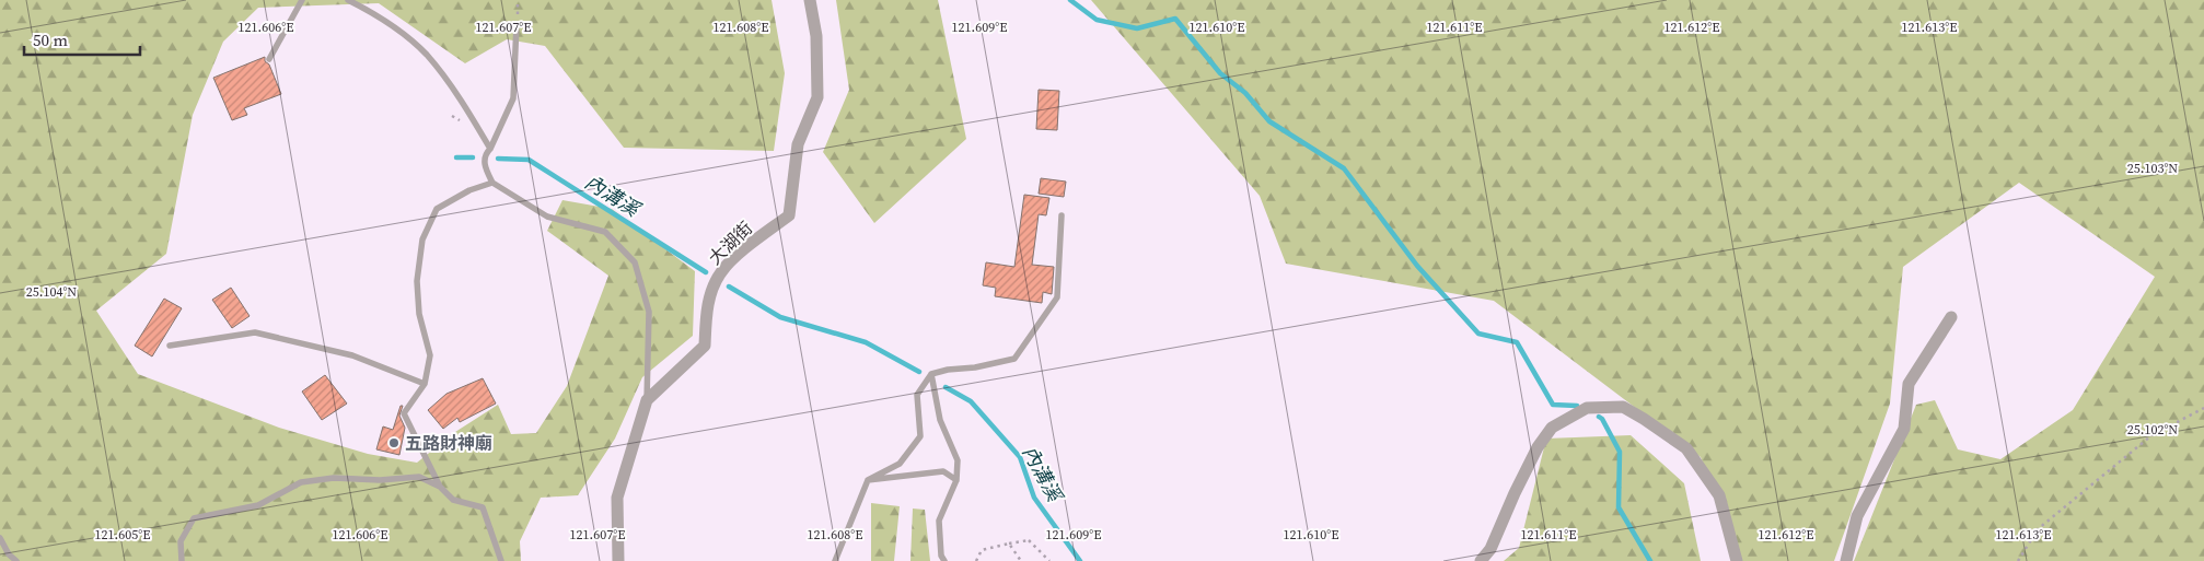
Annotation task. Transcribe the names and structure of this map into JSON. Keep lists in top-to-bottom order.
{
  "streets": {
    "street": ["大湖街"]
  },
  "water": ["內溝溪"],
  "places": ["五路財神廟"],
  "scale_bar": "50 m",
  "coordinates": [
    "121.606°E",
    "121.607°E",
    "121.608°E",
    "121.609°E",
    "121.610°E",
    "121.611°E",
    "121.612°E",
    "121.613°E",
    "25.103°N",
    "25.104°N",
    "25.102°N",
    "121.605°E"
  ]
}
